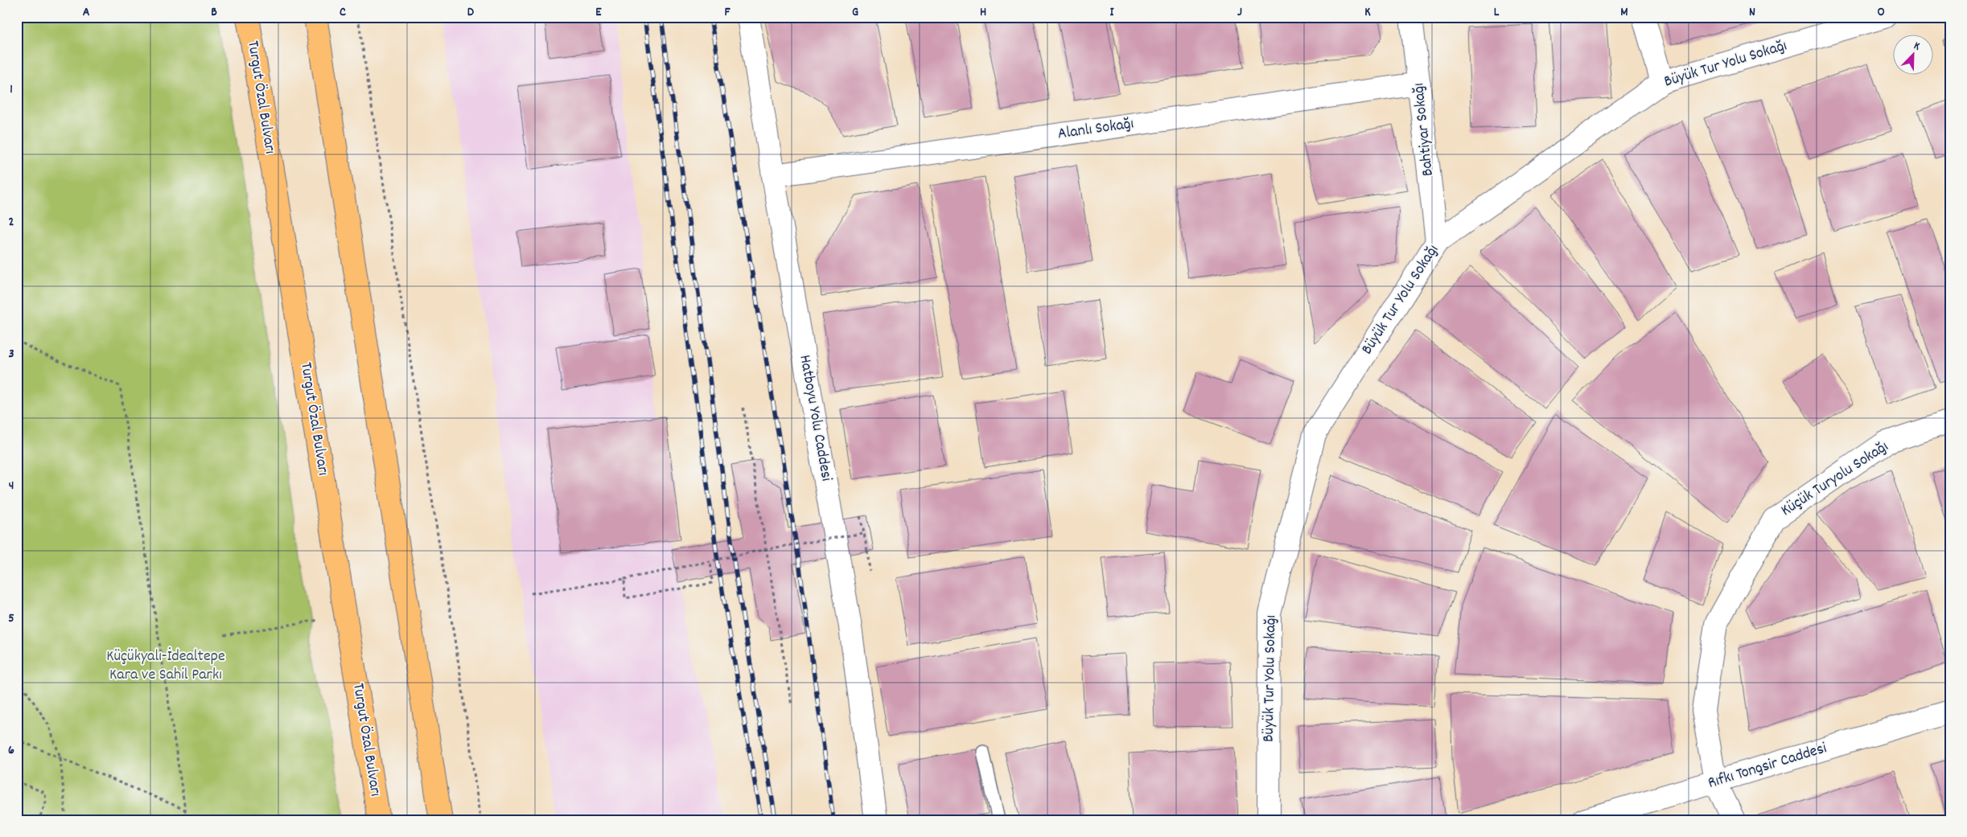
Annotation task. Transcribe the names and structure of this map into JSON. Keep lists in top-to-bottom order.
{
  "streets": {
    "highway": ["Turgut Özal Bulvarı"],
    "street": [
      "Büyük Tur Yolu Sokağı",
      "Alanlı Sokağı",
      "Bahtiyar Sokağı",
      "Hatboyu Yolu Caddesi",
      "Küçük Turyolu Sokağı",
      "Rıfkı Tongsir Caddesi"
    ]
  },
  "crossings": [
    ["Büyük Tur Yolu Sokağı", "Bahtiyar Sokağı"],
    ["Alanlı Sokağı", "Bahtiyar Sokağı"],
    ["Alanlı Sokağı", "Hatboyu Yolu Caddesi"],
    ["Küçük Turyolu Sokağı", "Rıfkı Tongsir Caddesi"]
  ],
  "parks": ["Küçükyalı-İdealtepe Kara ve Sahil Parkı"],
  "north": "top right",
  "grid": {
    "columns": [
      "A",
      "B",
      "C",
      "D",
      "E",
      "F",
      "G",
      "H",
      "I",
      "J",
      "K",
      "L",
      "M",
      "N",
      "O"
    ],
    "rows": [
      "1",
      "2",
      "3",
      "4",
      "5",
      "6"
    ]
  }
}
